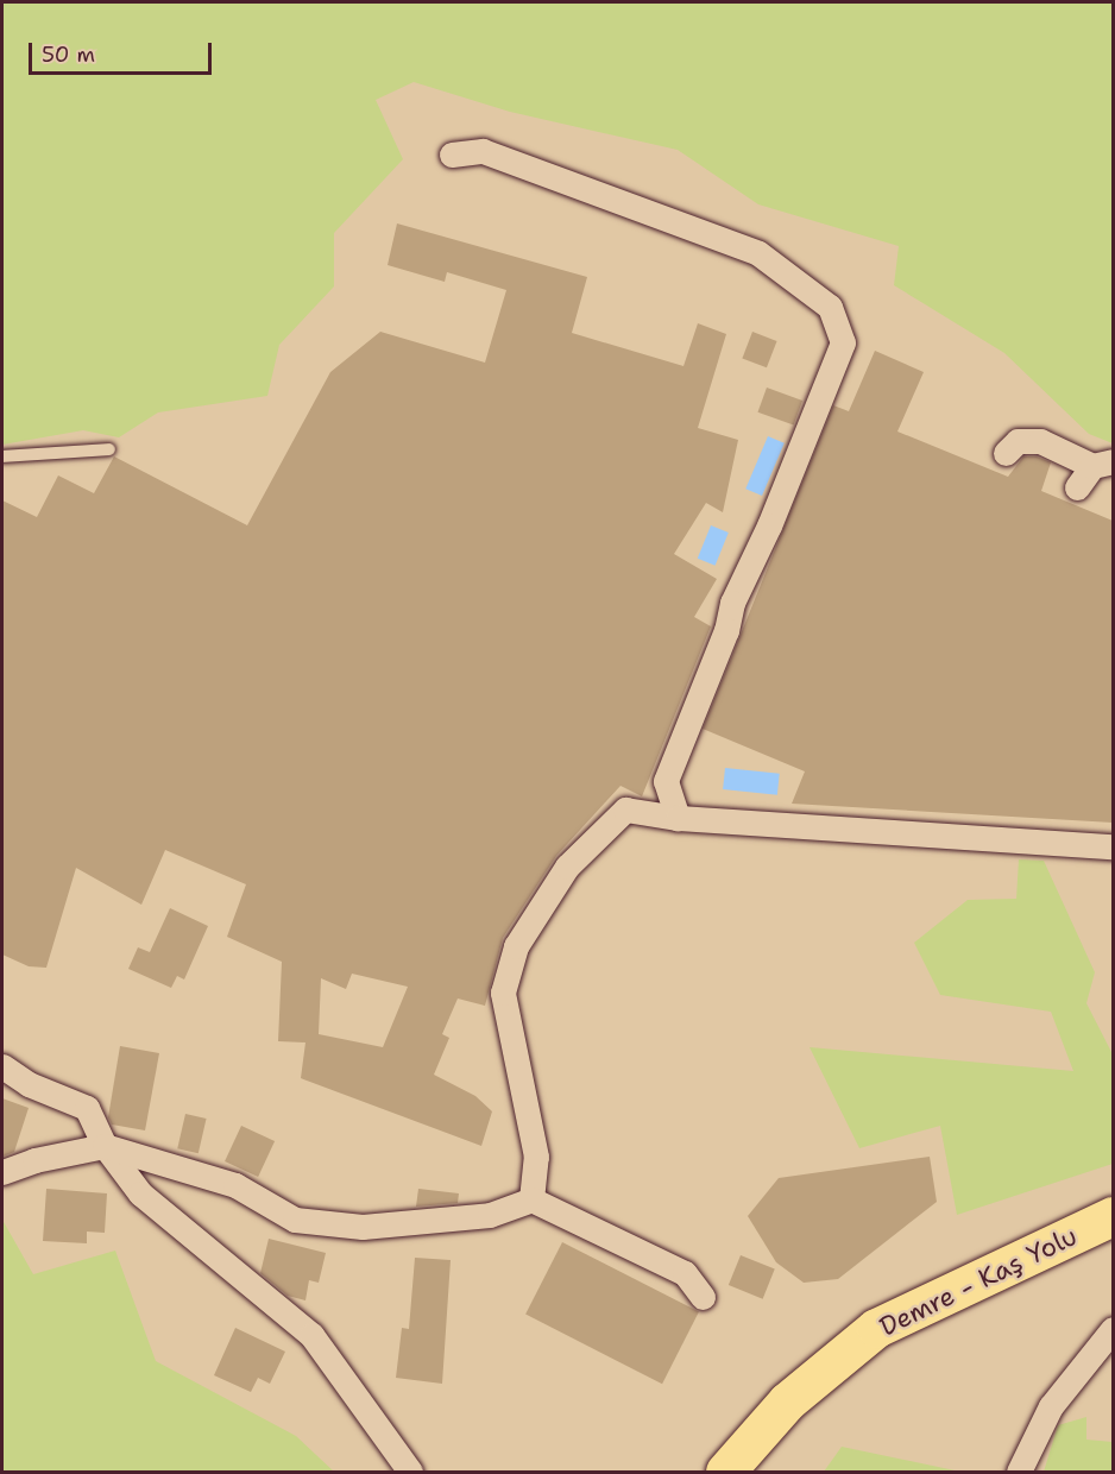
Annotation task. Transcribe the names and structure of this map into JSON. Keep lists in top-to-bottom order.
{
  "streets": {
    "highway": ["Demre - Kaş Yolu"]
  },
  "scale_bar": "50 m"
}
